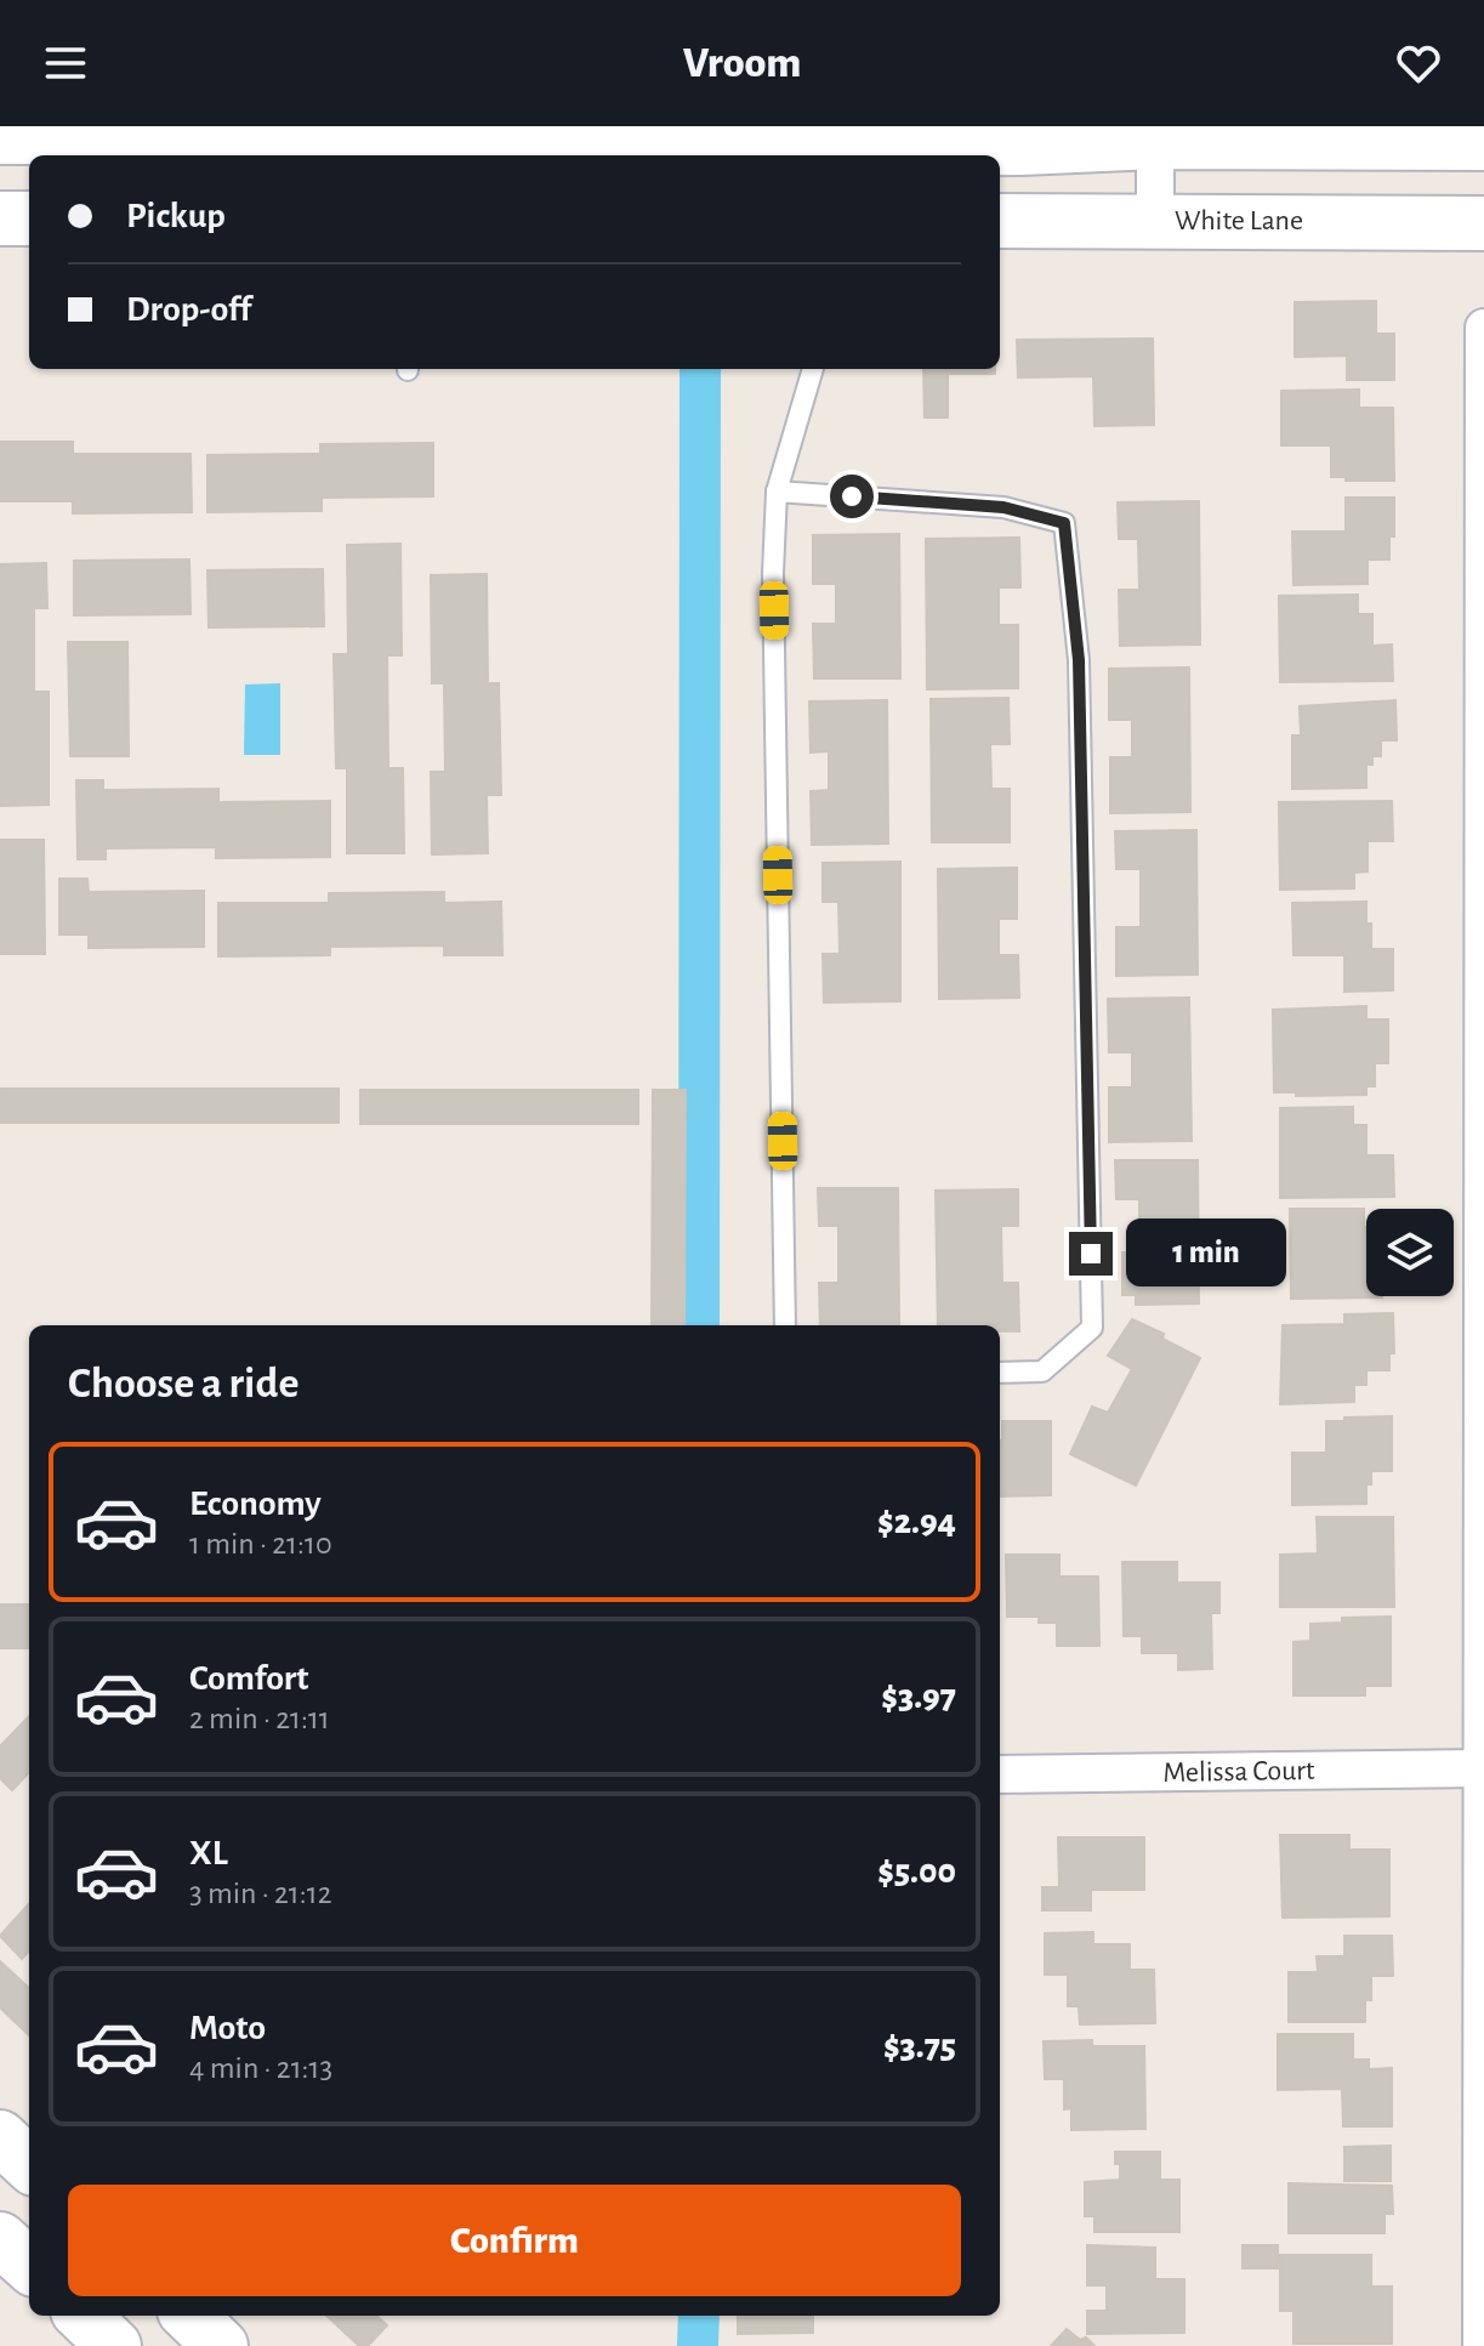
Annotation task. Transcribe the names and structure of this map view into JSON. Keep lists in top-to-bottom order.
{
  "streets": {
    "main road": ["White Lane"],
    "street": ["Melissa Court"]
  },
  "page": {
    "header": "Vroom",
    "banner": ["Pickup", "Drop-off"],
    "bubble": "1 min",
    "heading": "Choose a ride",
    "list": [
      {
        "name": "Economy",
        "note": "1 min · 21:10",
        "value": "$2.94"
      },
      {
        "name": "Comfort",
        "note": "2 min · 21:11",
        "value": "$3.97"
      },
      {
        "name": "XL",
        "note": "3 min · 21:12",
        "value": "$5.00"
      },
      {
        "name": "Moto",
        "note": "4 min · 21:13",
        "value": "$3.75"
      }
    ],
    "buttons": "Confirm"
  }
}
